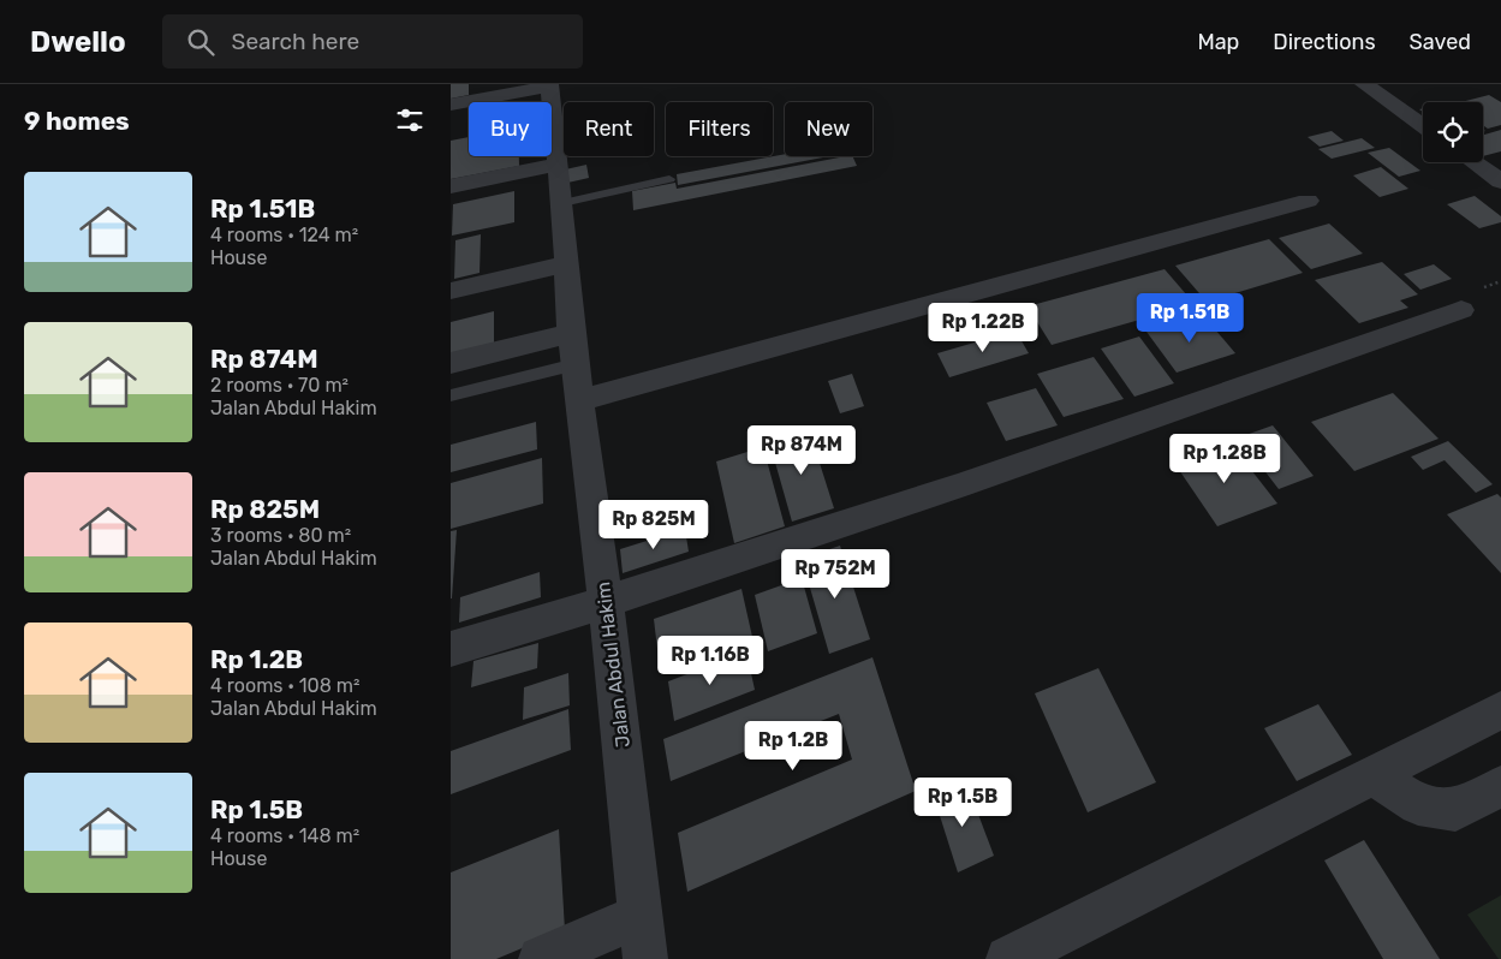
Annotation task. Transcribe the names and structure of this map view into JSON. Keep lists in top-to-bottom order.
{
  "streets": {
    "street": ["Jalan Abdul Hakim"]
  },
  "page": {
    "header": "Dwello",
    "search": "Search here",
    "nav": ["Map", "Directions", "Saved"],
    "heading": "9 homes",
    "chip": [
      "Buy",
      "Rent",
      "Filters",
      "New"
    ],
    "list": [
      {
        "name": "Rp 1.51B",
        "note": "4 rooms · 124 m² · House"
      },
      {
        "name": "Rp 874M",
        "note": "2 rooms · 70 m² · Jalan Abdul Hakim"
      },
      {
        "name": "Rp 825M",
        "note": "3 rooms · 80 m² · Jalan Abdul Hakim"
      },
      {
        "name": "Rp 1.2B",
        "note": "4 rooms · 108 m² · Jalan Abdul Hakim"
      },
      {
        "name": "Rp 1.5B",
        "note": "4 rooms · 148 m² · House"
      }
    ],
    "price": [
      "Rp 1.51B",
      "Rp 1.22B",
      "Rp 874M",
      "Rp 1.28B",
      "Rp 825M",
      "Rp 752M",
      "Rp 1.16B",
      "Rp 1.2B",
      "Rp 1.5B"
    ]
  }
}
